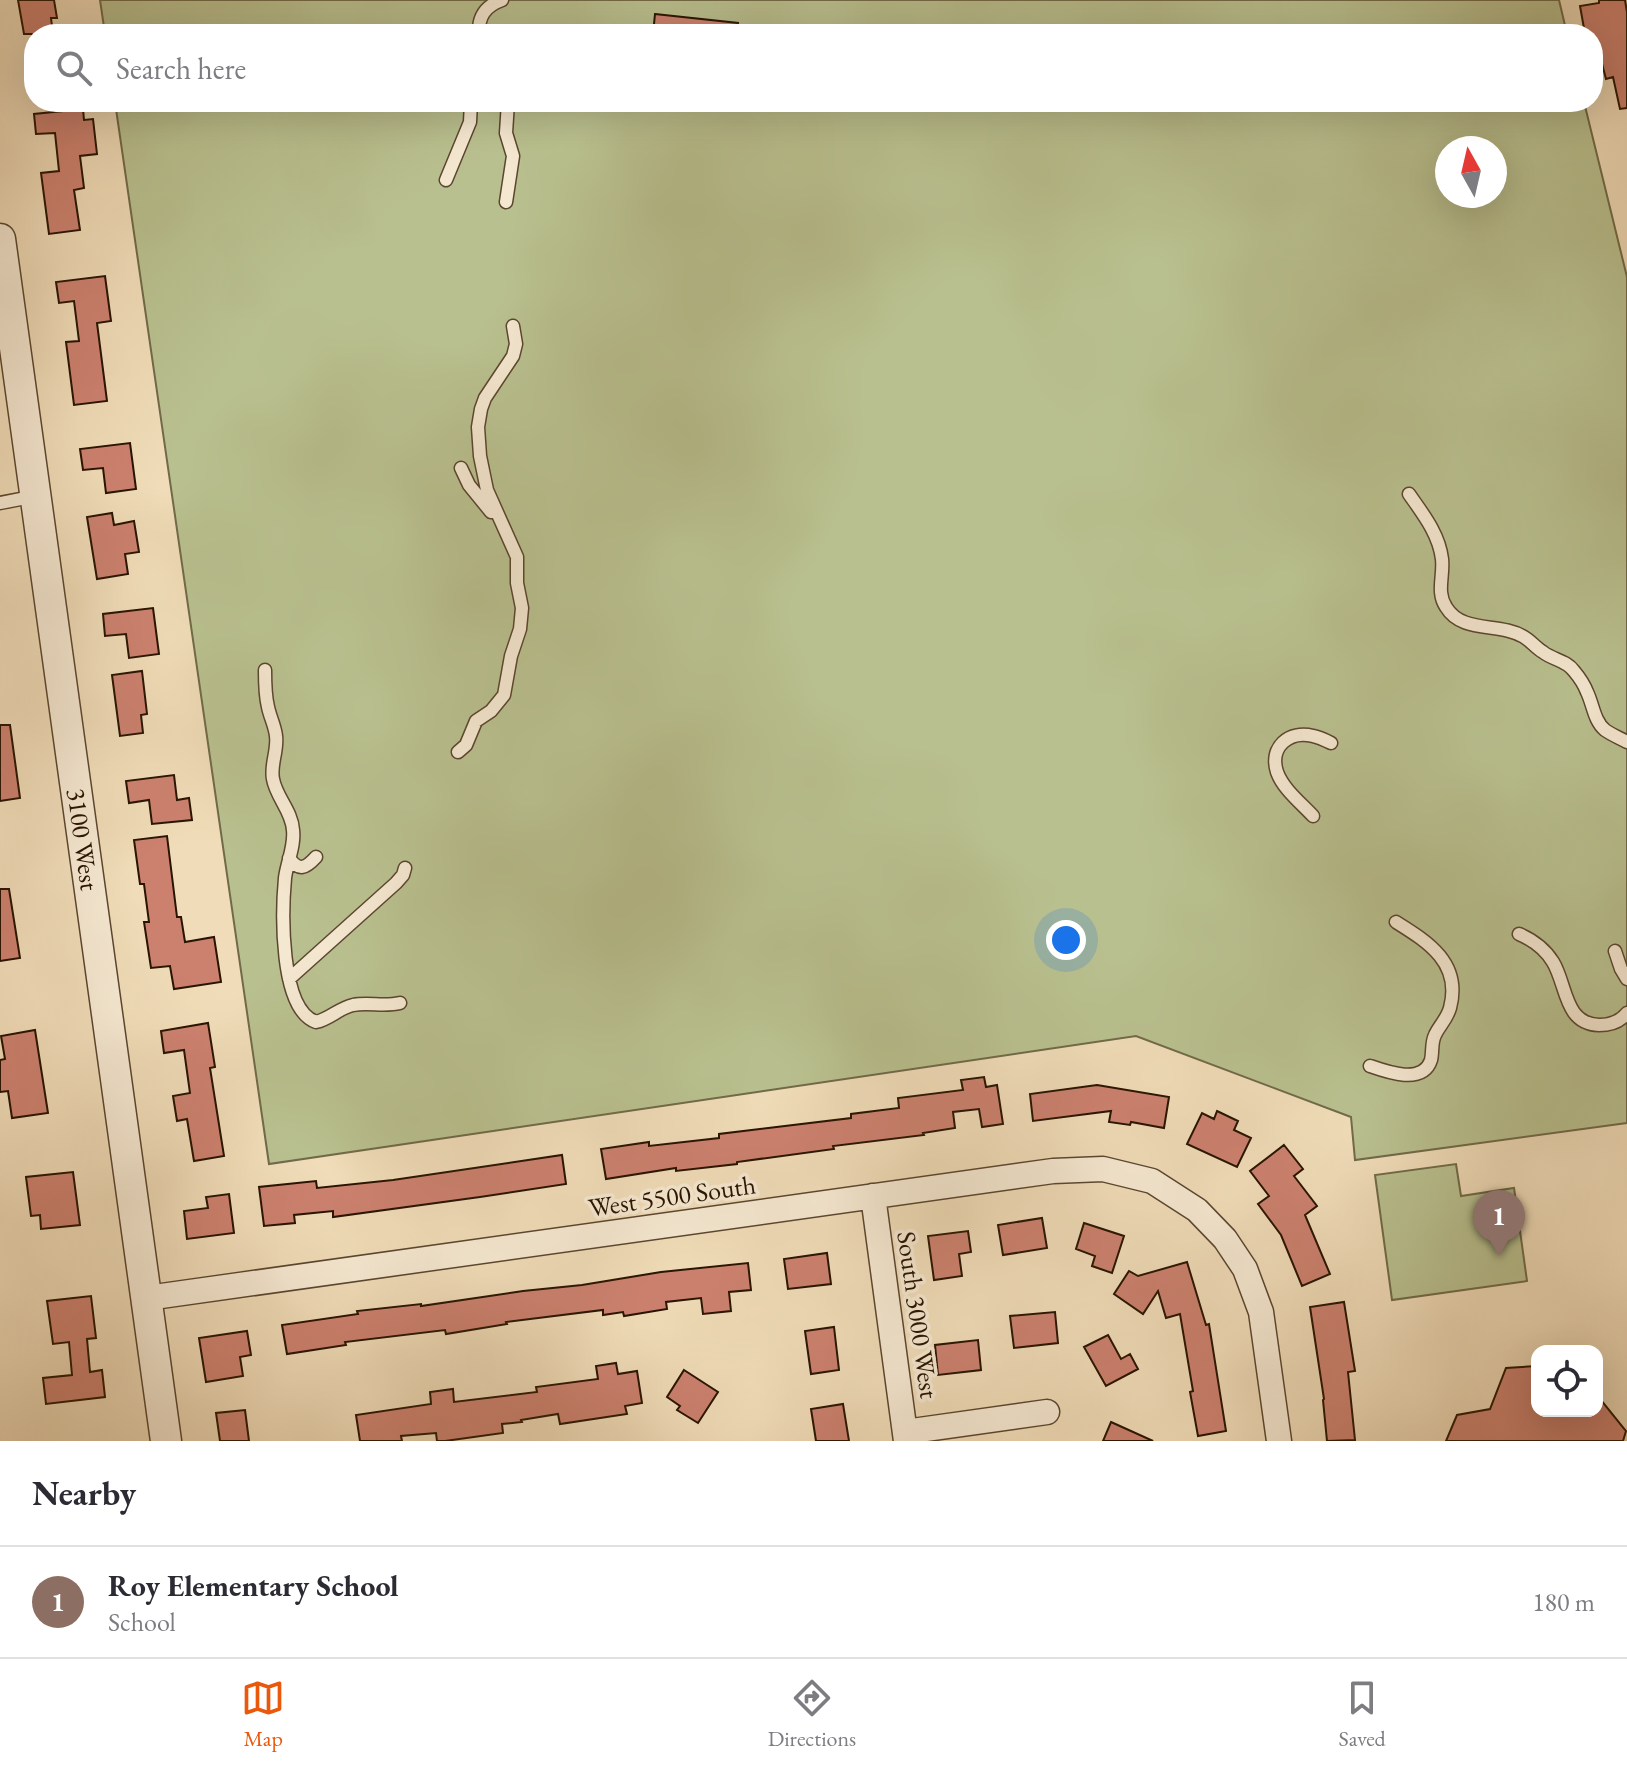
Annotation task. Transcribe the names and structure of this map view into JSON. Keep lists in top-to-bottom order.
{
  "streets": {
    "street": ["3100 West", "West 5500 South", "South 3000 West"]
  },
  "crossings": [
    ["3100 West", "West 5500 South"],
    ["West 5500 South", "South 3000 West"]
  ],
  "north": "top",
  "page": {
    "search": "Search here",
    "pins": "1",
    "heading": "Nearby",
    "list": [
      {
        "mark": "1",
        "name": "Roy Elementary School",
        "note": "School",
        "value": "180 m"
      }
    ],
    "nav": ["Map", "Directions", "Saved"]
  }
}
